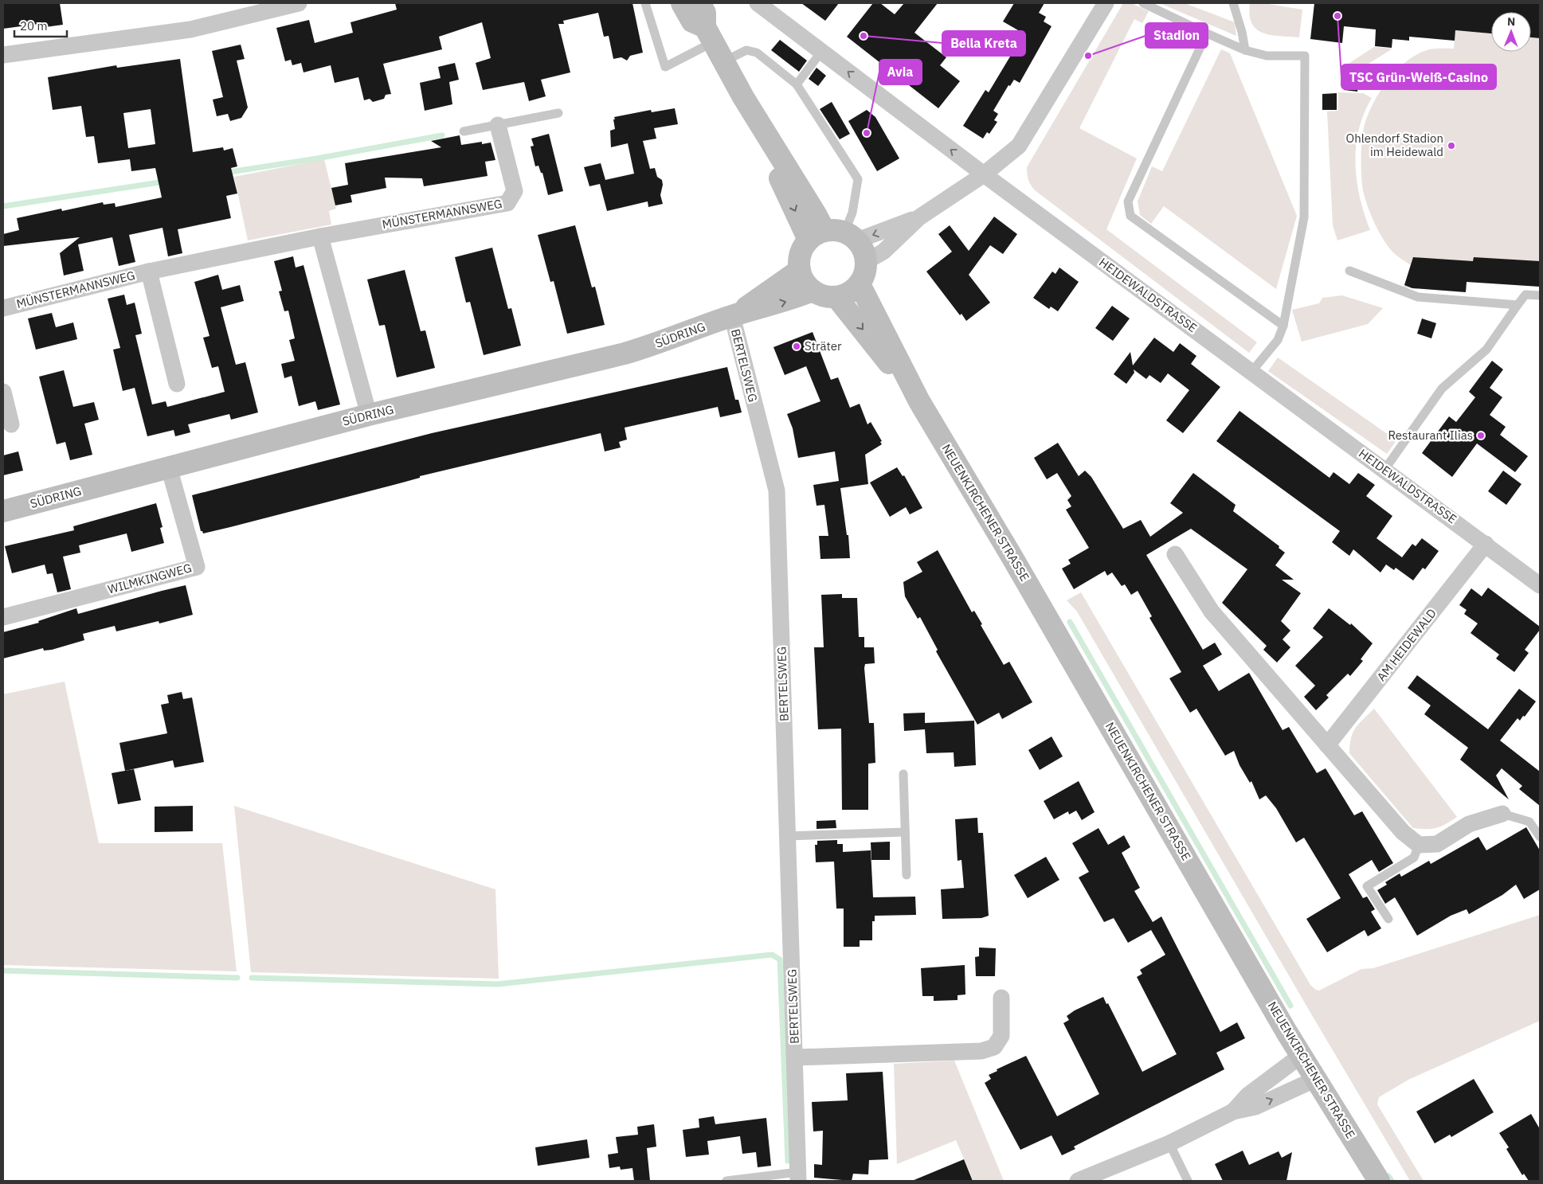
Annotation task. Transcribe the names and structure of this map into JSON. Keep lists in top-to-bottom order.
{
  "streets": {
    "main road": ["SÜDRING", "NEUENKIRCHENER STRASSE"],
    "street": [
      "MÜNSTERMANNSWEG",
      "HEIDEWALDSTRASSE",
      "BERTELSWEG",
      "WILMKINGWEG",
      "AM HEIDEWALD"
    ]
  },
  "crossings": [
    ["HEIDEWALDSTRASSE", "AM HEIDEWALD"],
    ["SÜDRING", "BERTELSWEG"],
    ["SÜDRING", "NEUENKIRCHENER STRASSE"],
    ["SÜDRING", "WILMKINGWEG"]
  ],
  "places": [
    "TSC Grün-Weiß-Casino",
    "Bella Kreta",
    "Stadion",
    "Avia",
    "Ohlendorf Stadion im Heidewald",
    "Sträter",
    "Restaurant Ilias"
  ],
  "scale_bar": "20 m",
  "north": "top"
}
